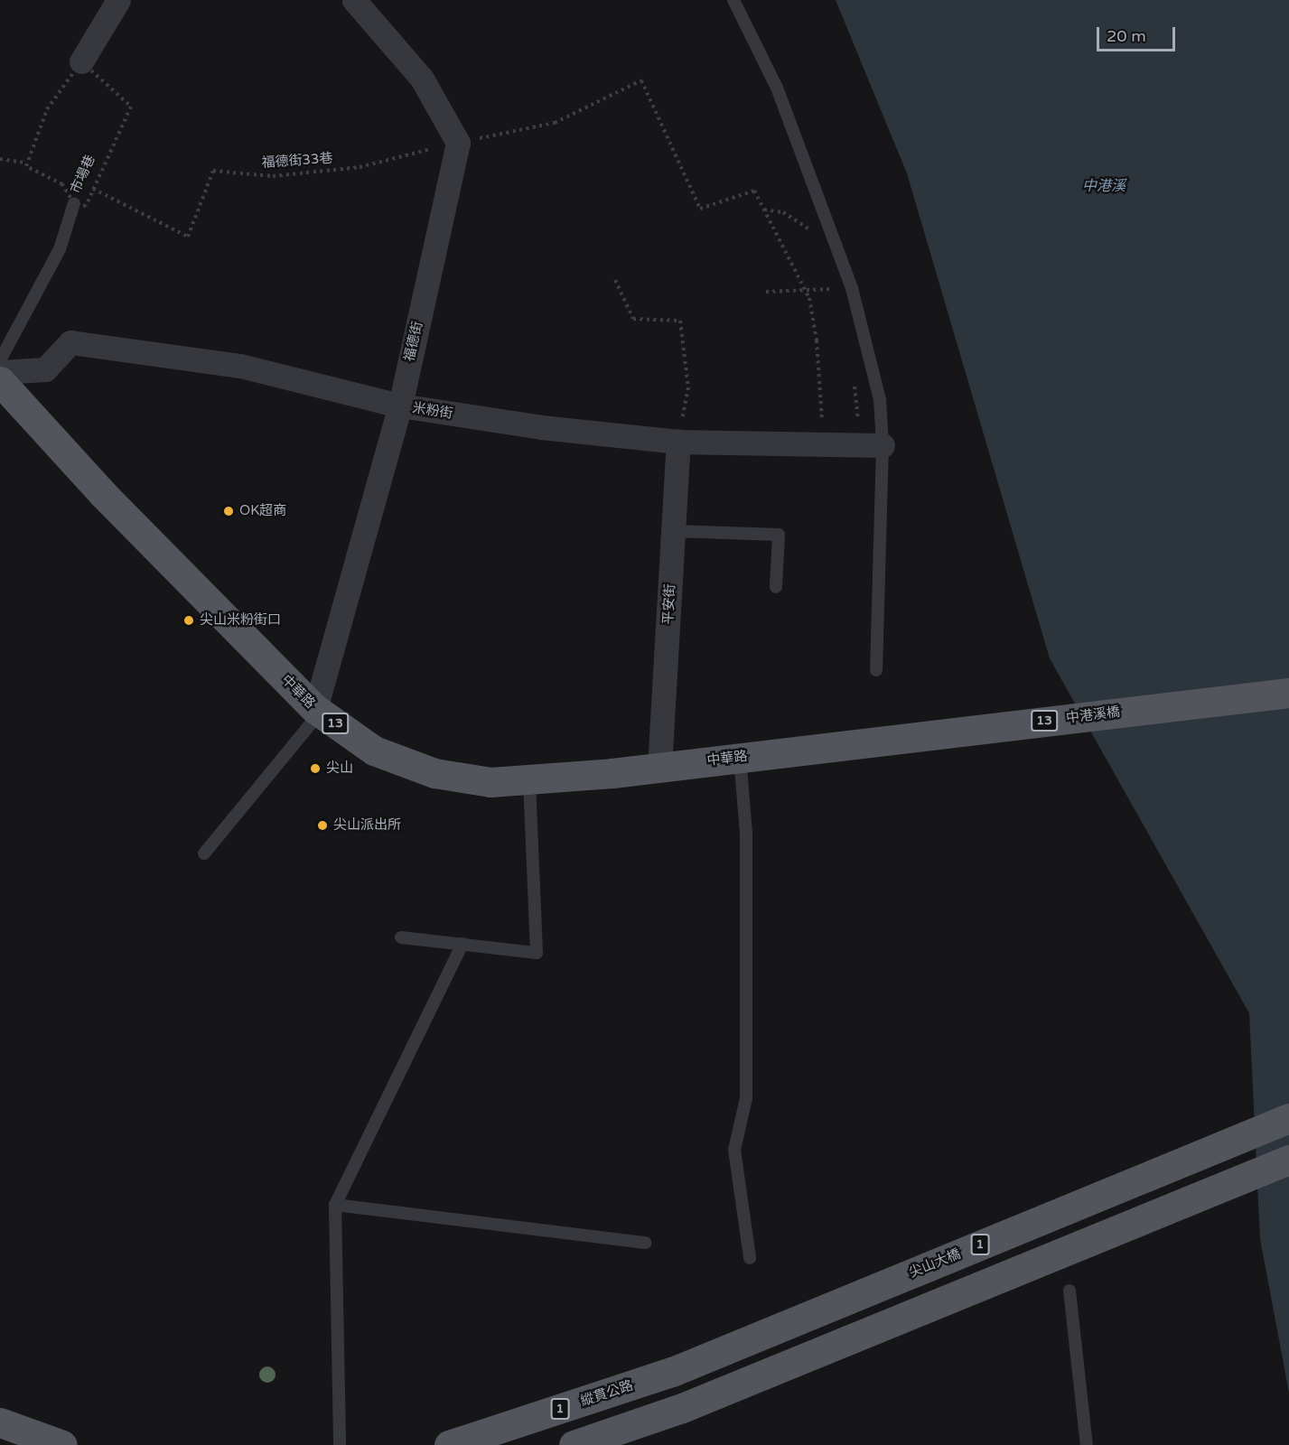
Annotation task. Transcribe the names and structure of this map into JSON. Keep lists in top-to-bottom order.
{
  "streets": {
    "main road": [
      "中華路",
      "中港溪橋",
      "13",
      "1",
      "尖山大橋",
      "縱貫公路"
    ],
    "street": ["福德街", "米粉街", "平安街"],
    "lane": ["市場巷"],
    "path": ["福德街33巷"]
  },
  "crossings": [
    ["福德街33巷", "市場巷"],
    ["福德街33巷", "福德街"],
    ["福德街", "米粉街"],
    ["福德街", "中華路"],
    ["米粉街", "平安街"],
    ["平安街", "中華路"],
    ["中華路", "中港溪橋"],
    ["尖山大橋", "縱貫公路"]
  ],
  "water": ["中港溪"],
  "places": [
    "OK超商",
    "尖山米粉街口",
    "尖山",
    "尖山派出所"
  ],
  "scale_bar": "20 m"
}
